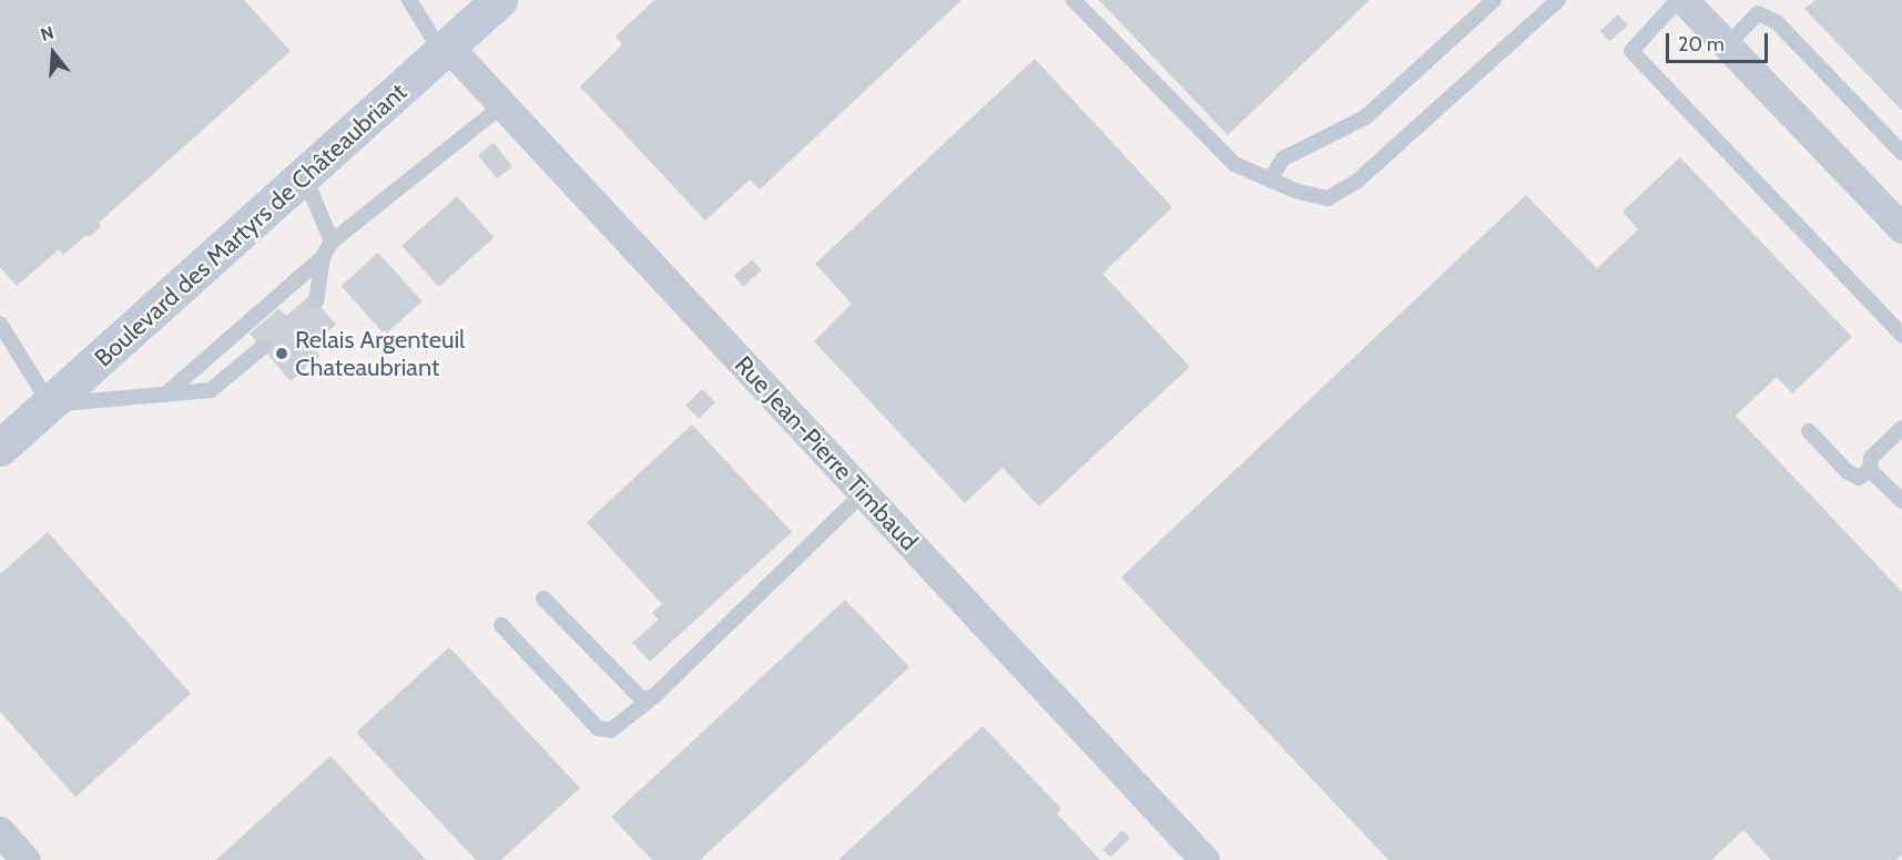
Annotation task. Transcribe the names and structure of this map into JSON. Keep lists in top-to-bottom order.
{
  "streets": {
    "main road": ["Boulevard des Martyrs de Châteaubriant"],
    "street": ["Rue Jean-Pierre Timbaud"]
  },
  "crossings": [
    ["Boulevard des Martyrs de Châteaubriant", "Rue Jean-Pierre Timbaud"]
  ],
  "places": ["Relais Argenteuil Chateaubriant"],
  "scale_bar": "20 m",
  "north": "top"
}
